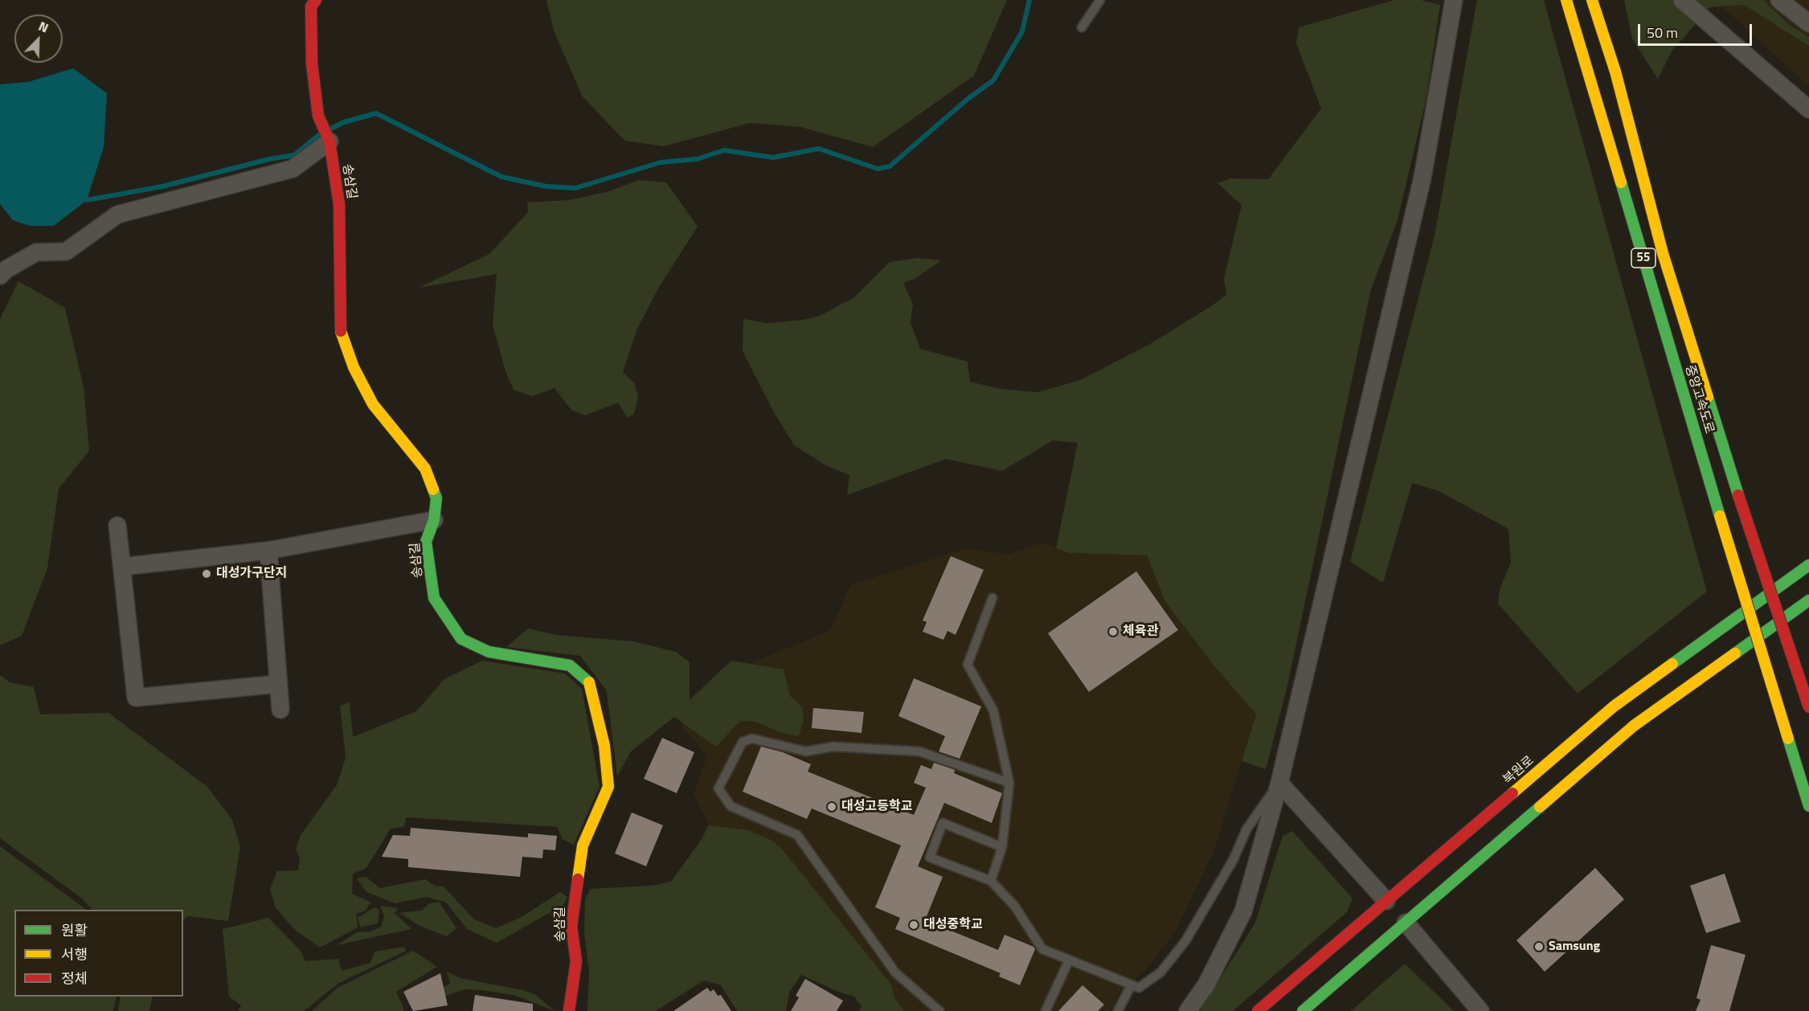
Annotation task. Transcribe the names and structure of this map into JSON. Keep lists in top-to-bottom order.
{
  "streets": {
    "main road": [
      "송삼길",
      "55",
      "중앙고속도로",
      "북원로"
    ]
  },
  "places": [
    "대성가구단지",
    "체육관",
    "대성고등학교",
    "대성중학교",
    "Samsung"
  ],
  "legend": ["원활", "서행", "정체"],
  "scale_bar": "50 m",
  "north": "top right"
}
